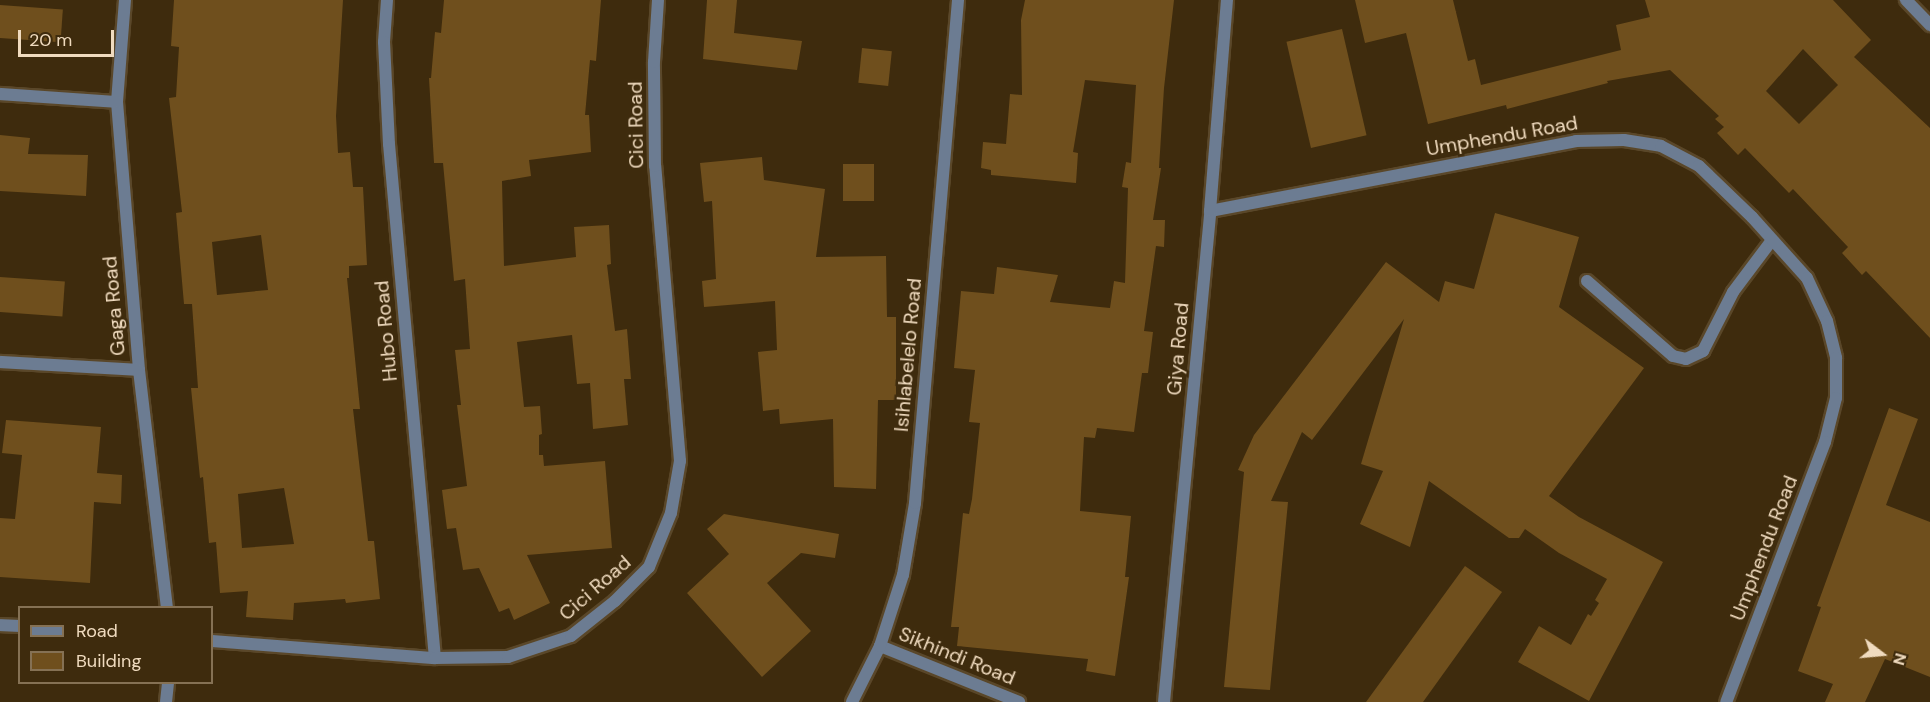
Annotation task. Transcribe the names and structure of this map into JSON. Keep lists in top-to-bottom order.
{
  "streets": {
    "street": [
      "Cici Road",
      "Umphendu Road",
      "Gaga Road",
      "Hubo Road",
      "Giya Road",
      "Isihlabelelo Road",
      "Sikhindi Road"
    ]
  },
  "crossings": [
    ["Cici Road", "Hubo Road"],
    ["Umphendu Road", "Giya Road"],
    ["Isihlabelelo Road", "Sikhindi Road"]
  ],
  "legend": ["Road", "Building"],
  "scale_bar": "20 m",
  "north": "right"
}
